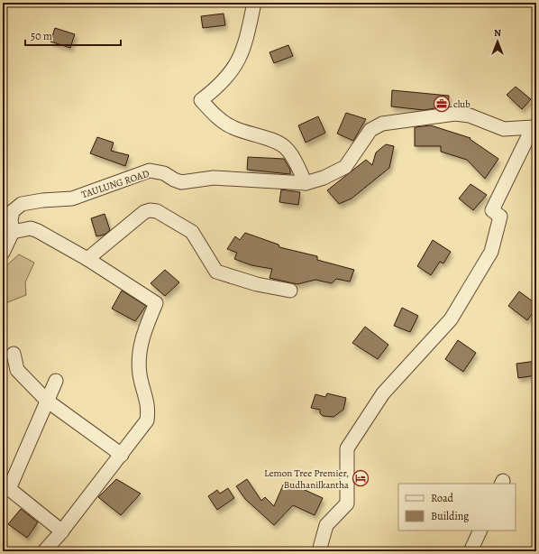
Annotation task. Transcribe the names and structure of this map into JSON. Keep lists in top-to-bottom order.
{
  "streets": {
    "street": ["TAULUNG ROAD"]
  },
  "places": {
    "office": ["club"],
    "hotel": ["Lemon Tree Premier, Budhanilkantha"]
  },
  "legend": ["Road", "Building"],
  "scale_bar": "50 m",
  "north": "top"
}
